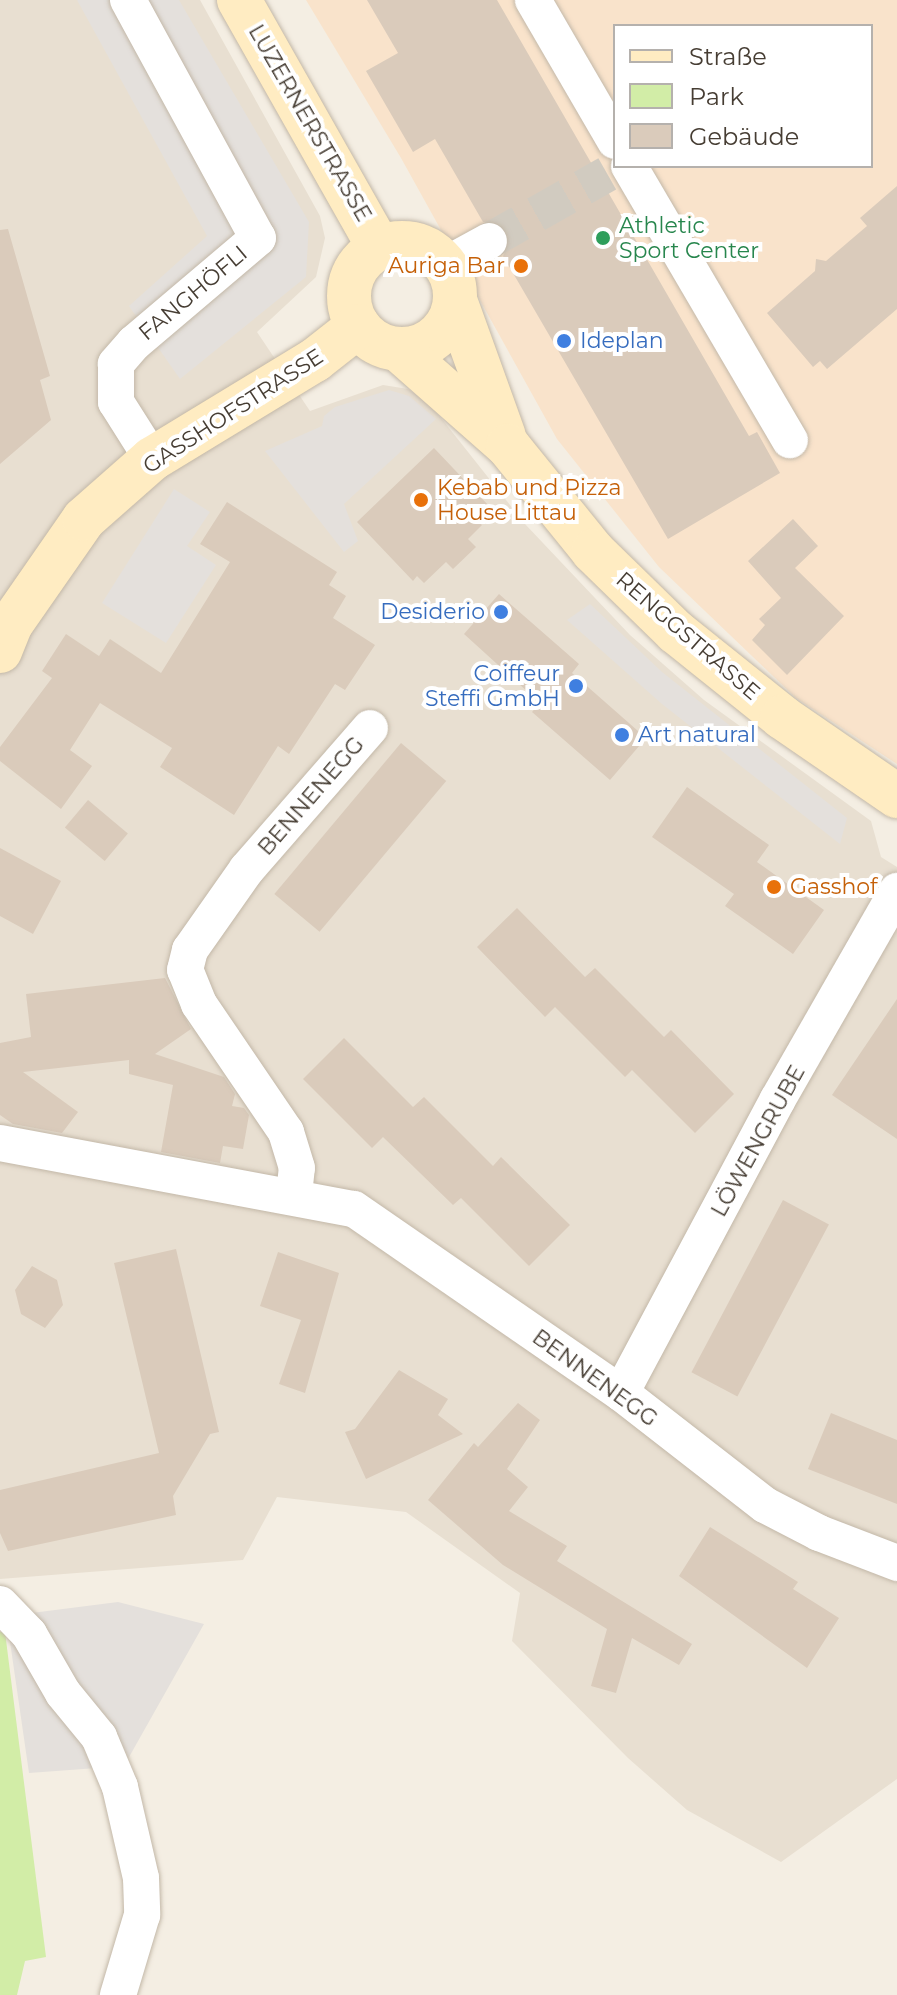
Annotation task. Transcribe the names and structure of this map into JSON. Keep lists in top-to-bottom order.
{
  "streets": {
    "main road": ["LUZERNERSTRASSE", "GASSHOFSTRASSE", "RENGGSTRASSE"],
    "street": ["FANGHÖFLI", "BENNENEGG", "LÖWENGRUBE"]
  },
  "crossings": [
    ["LUZERNERSTRASSE", "GASSHOFSTRASSE"],
    ["LUZERNERSTRASSE", "RENGGSTRASSE"],
    ["FANGHÖFLI", "GASSHOFSTRASSE"],
    ["GASSHOFSTRASSE", "RENGGSTRASSE"],
    ["BENNENEGG", "LÖWENGRUBE"]
  ],
  "places": [
    "Athletic Sport Center",
    "Auriga Bar",
    "Ideplan",
    "Kebab und Pizza House Littau",
    "Desiderio",
    "Coiffeur Steffi GmbH",
    "Art natural",
    "Gasshof"
  ],
  "legend": ["Straße", "Park", "Gebäude"]
}
